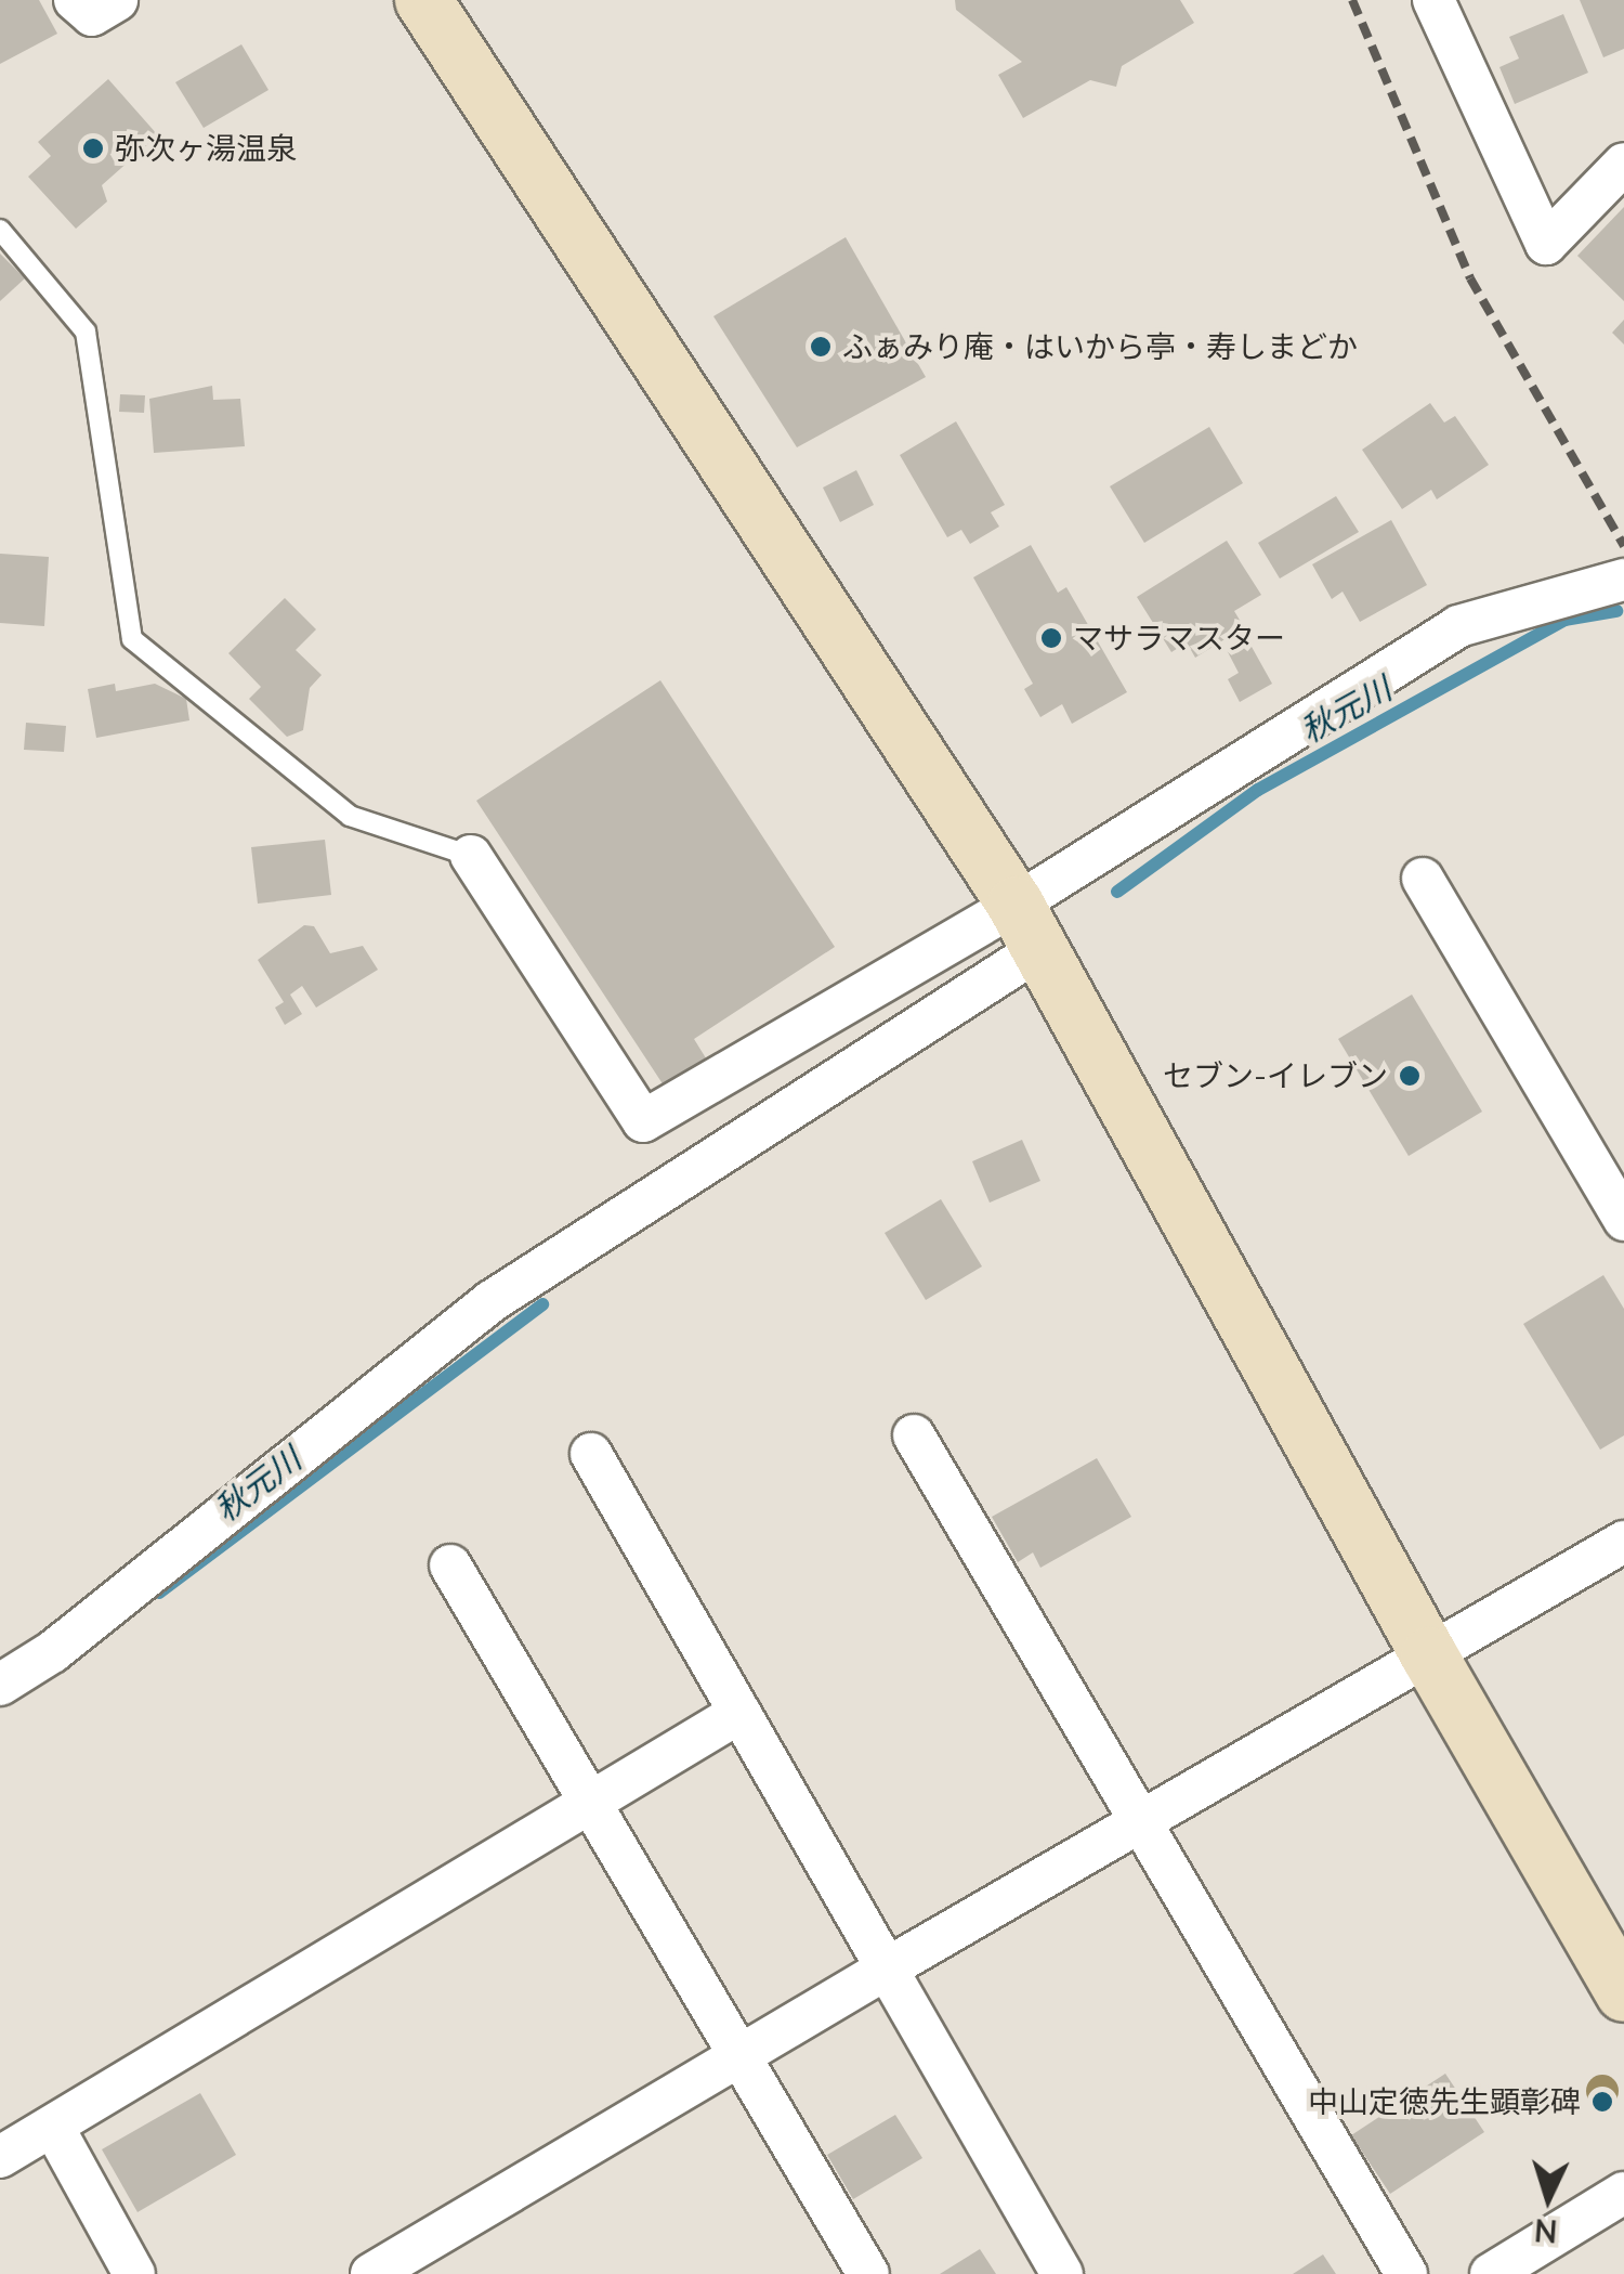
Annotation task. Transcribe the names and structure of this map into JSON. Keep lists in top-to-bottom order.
{
  "water": ["秋元川"],
  "places": [
    "弥次ヶ湯温泉",
    "ふぁみり庵・はいから亭・寿しまどか",
    "マサラマスター",
    "セブン-イレブン",
    "中山定徳先生顕彰碑"
  ],
  "north": "bottom"
}
